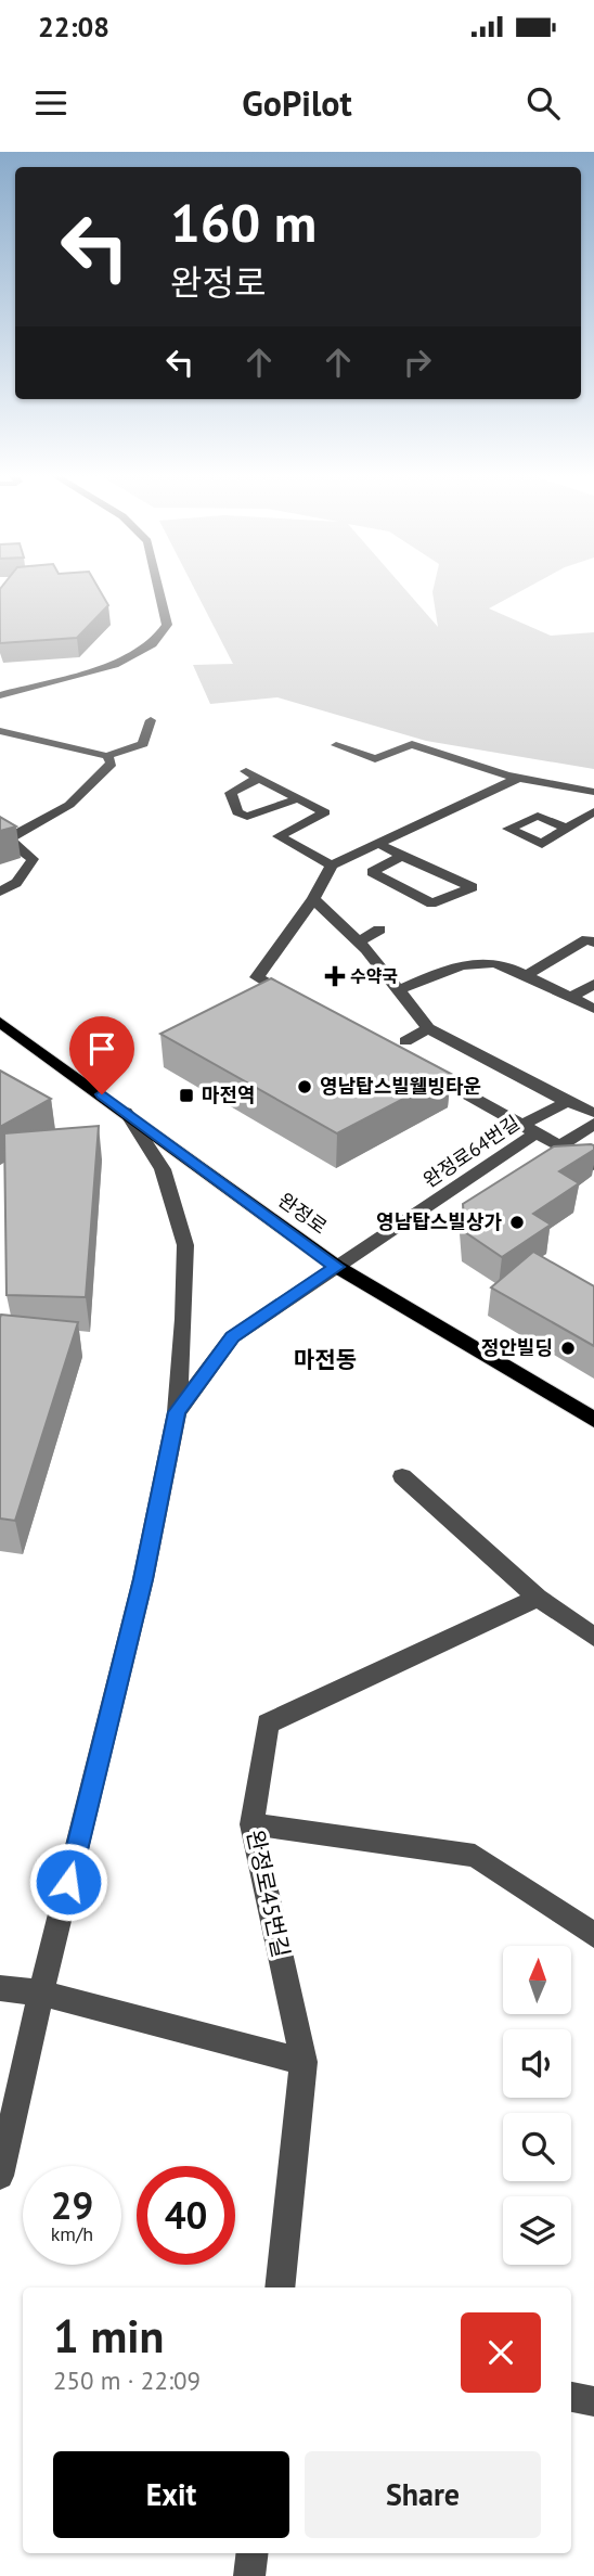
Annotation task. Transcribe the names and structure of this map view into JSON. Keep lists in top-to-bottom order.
{
  "streets": {
    "main road": ["완정로"],
    "street": ["완정로64번길", "완정로45번길"]
  },
  "crossings": [
    ["완정로64번길", "완정로"]
  ],
  "districts": ["마전동"],
  "places": {
    "health": ["수약국"],
    "other": ["영남탑스빌웰빙타운", "영남탑스빌상가", "정안빌딩"],
    "transit": ["마전역"]
  },
  "north": "top",
  "page": {
    "status": "22:08",
    "header": "GoPilot",
    "turn": ["160 m", "완정로"],
    "speed": "29 km/h",
    "limit": "40",
    "heading": ["1 min", "250 m · 22:09"],
    "buttons": ["Exit", "Share"]
  }
}
